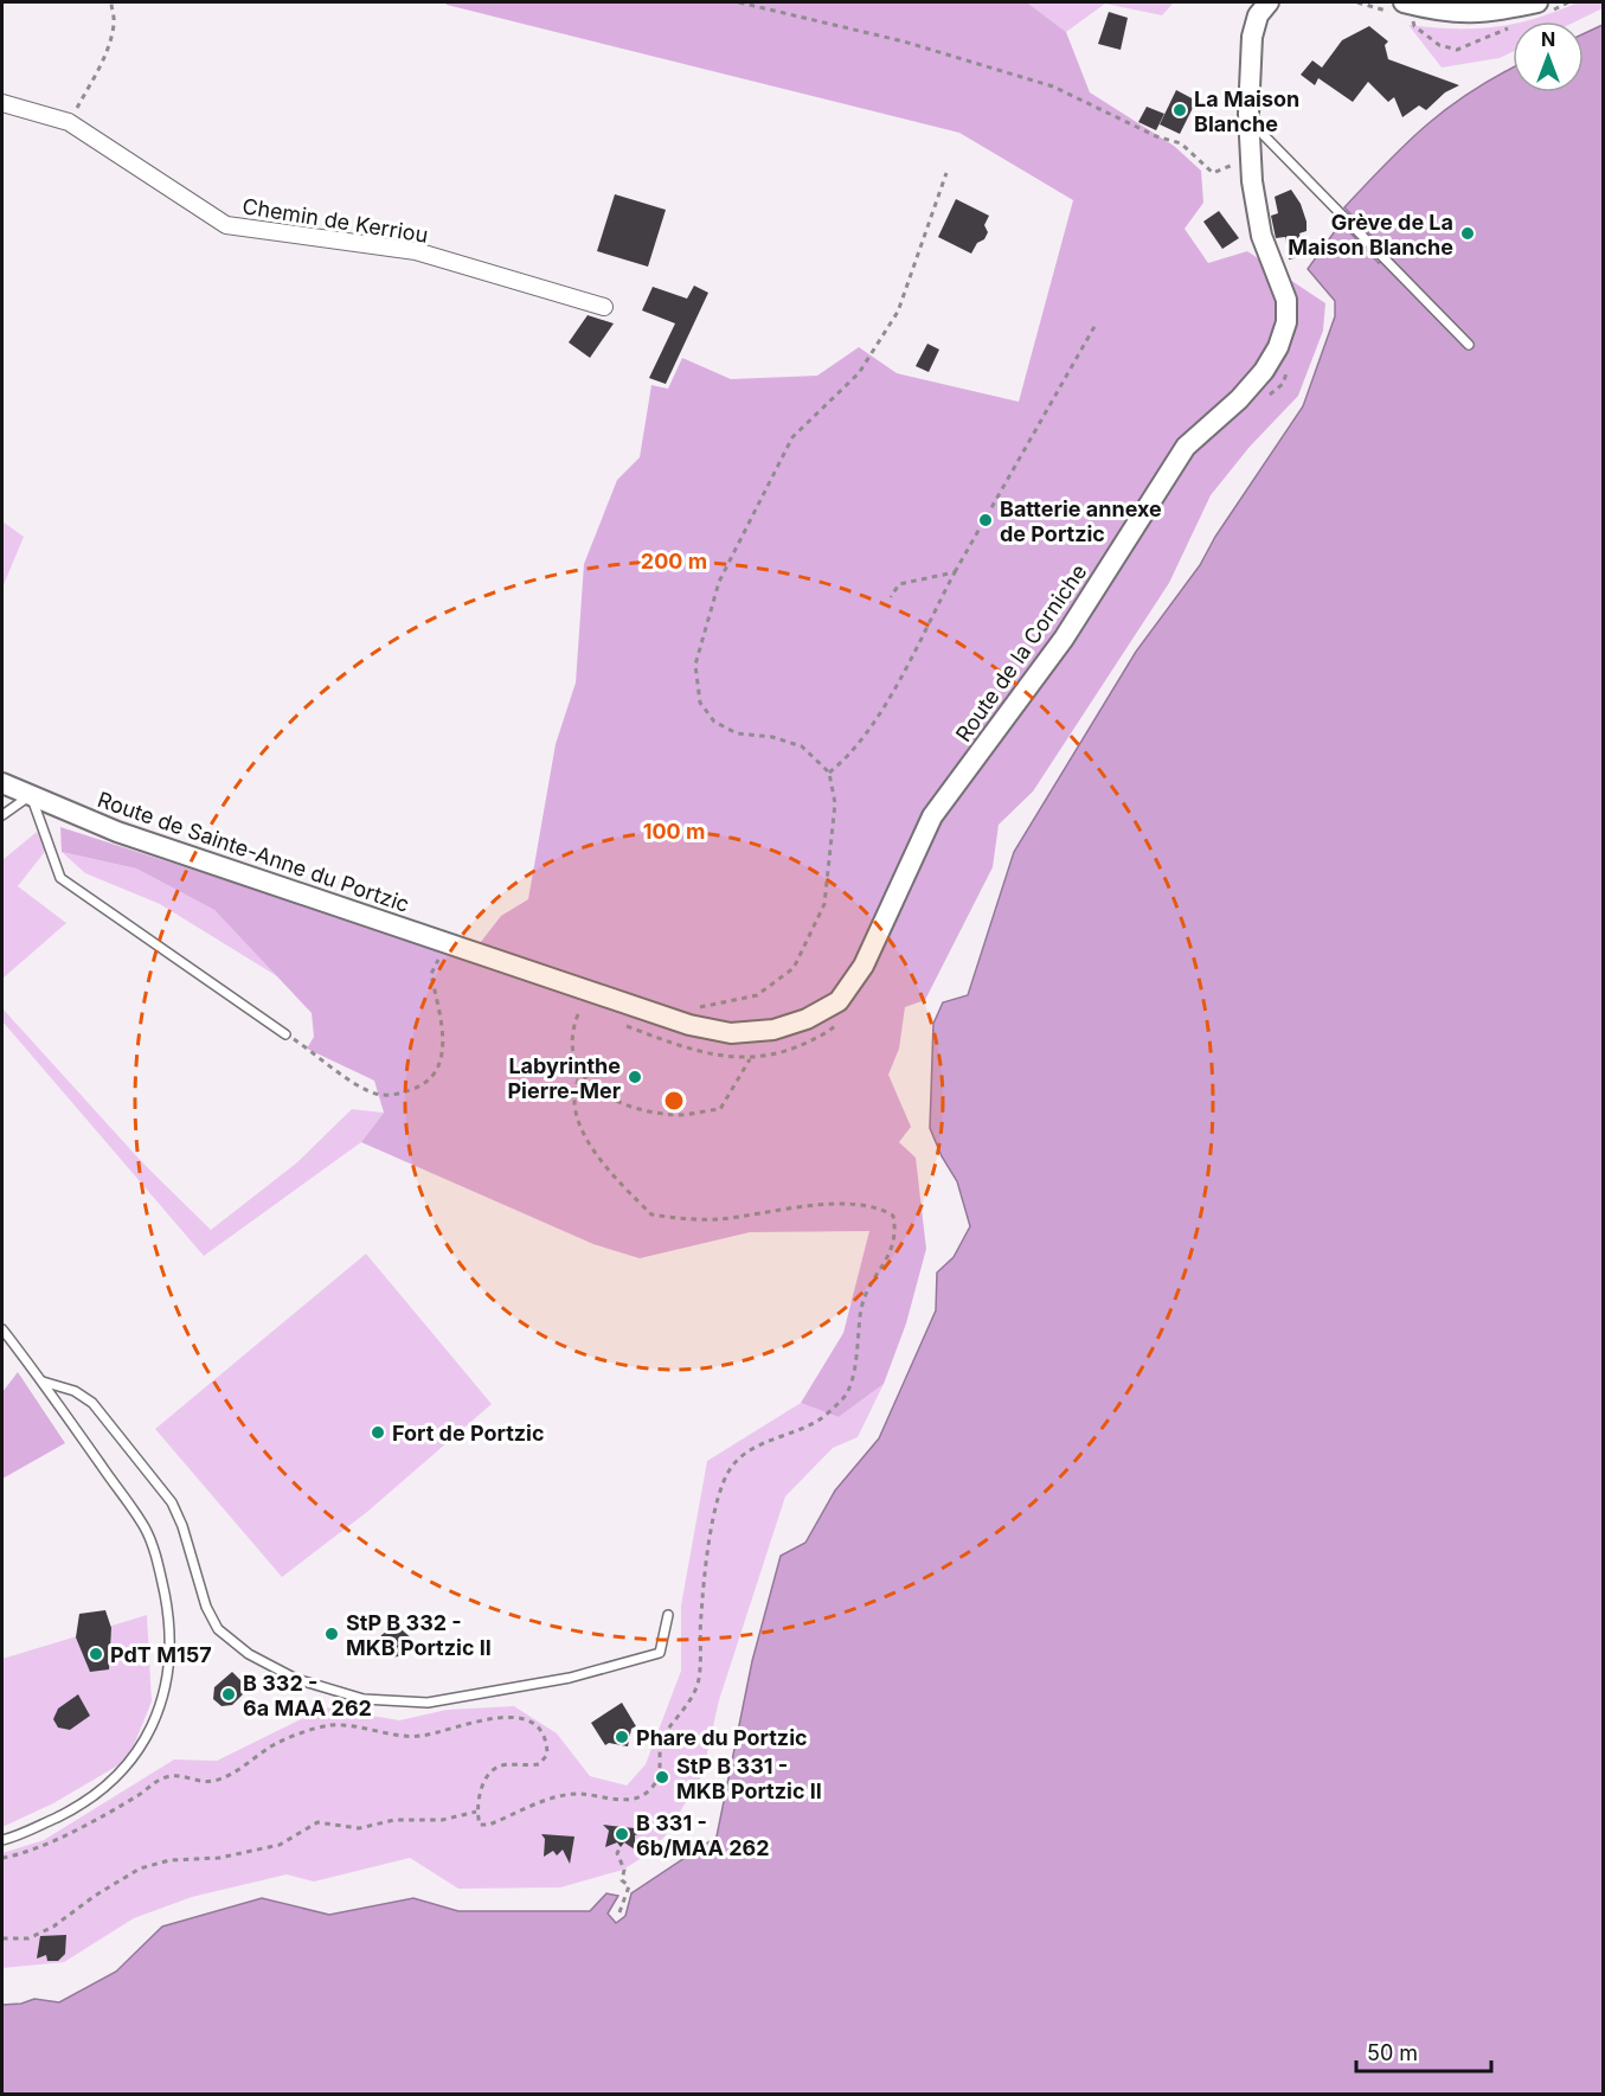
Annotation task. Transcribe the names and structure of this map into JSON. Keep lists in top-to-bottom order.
{
  "streets": {
    "street": ["Chemin de Kerriou", "Route de la Corniche", "Route de Sainte-Anne du Portzic"]
  },
  "crossings": [
    ["Route de la Corniche", "Route de Sainte-Anne du Portzic"]
  ],
  "places": [
    "La Maison Blanche",
    "Grève de La Maison Blanche",
    "Batterie annexe de Portzic",
    "Labyrinthe Pierre-Mer",
    "Fort de Portzic",
    "StP B 332 - MKB Portzic II",
    "PdT M157",
    "B 332 - 6a MAA 262",
    "Phare du Portzic",
    "StP B 331 - MKB Portzic II",
    "B 331 - 6b/MAA 262"
  ],
  "scale_bar": "50 m",
  "north": "top",
  "rings": ["200 m", "100 m"]
}
